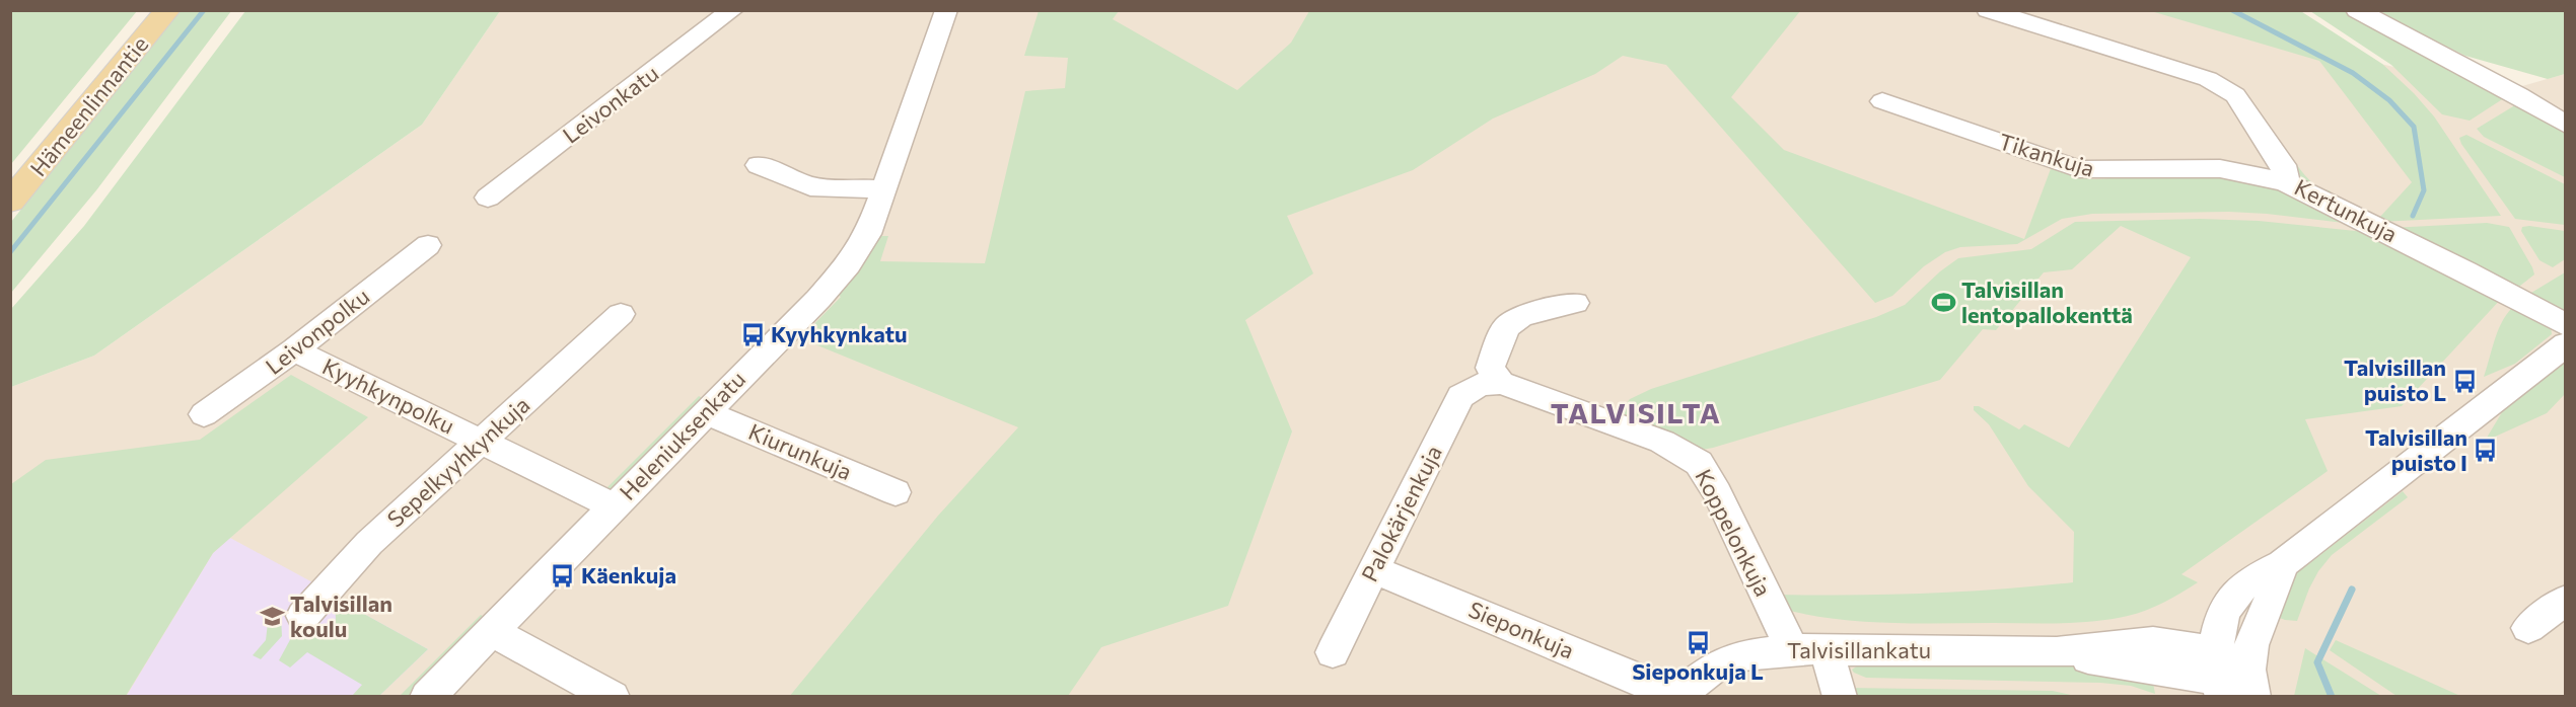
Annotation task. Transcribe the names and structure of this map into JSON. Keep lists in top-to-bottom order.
{
  "streets": {
    "main road": ["Hämeenlinnantie"],
    "street": [
      "Leivonkatu",
      "Tikankuja",
      "Kertunkuja",
      "Leivonpolku",
      "Kyyhkynpolku",
      "Heleniuksenkatu",
      "Kiurunkuja",
      "Sepelkyyhkynkuja",
      "Palokärjenkuja",
      "Koppelonkuja",
      "Sieponkuja",
      "Talvisillankatu"
    ]
  },
  "crossings": [
    ["Tikankuja", "Kertunkuja"],
    ["Leivonpolku", "Kyyhkynpolku"],
    ["Kyyhkynpolku", "Heleniuksenkatu"],
    ["Kyyhkynpolku", "Sepelkyyhkynkuja"],
    ["Heleniuksenkatu", "Kiurunkuja"],
    ["Palokärjenkuja", "Koppelonkuja"],
    ["Palokärjenkuja", "Sieponkuja"],
    ["Koppelonkuja", "Talvisillankatu"]
  ],
  "districts": ["TALVISILTA"],
  "places": {
    "sports": ["Talvisillan lentopallokenttä"],
    "bus stop": [
      "Kyyhkynkatu",
      "Talvisillan puisto L",
      "Talvisillan puisto I",
      "Käenkuja",
      "Sieponkuja L"
    ],
    "school or university": ["Talvisillan koulu"]
  }
}
